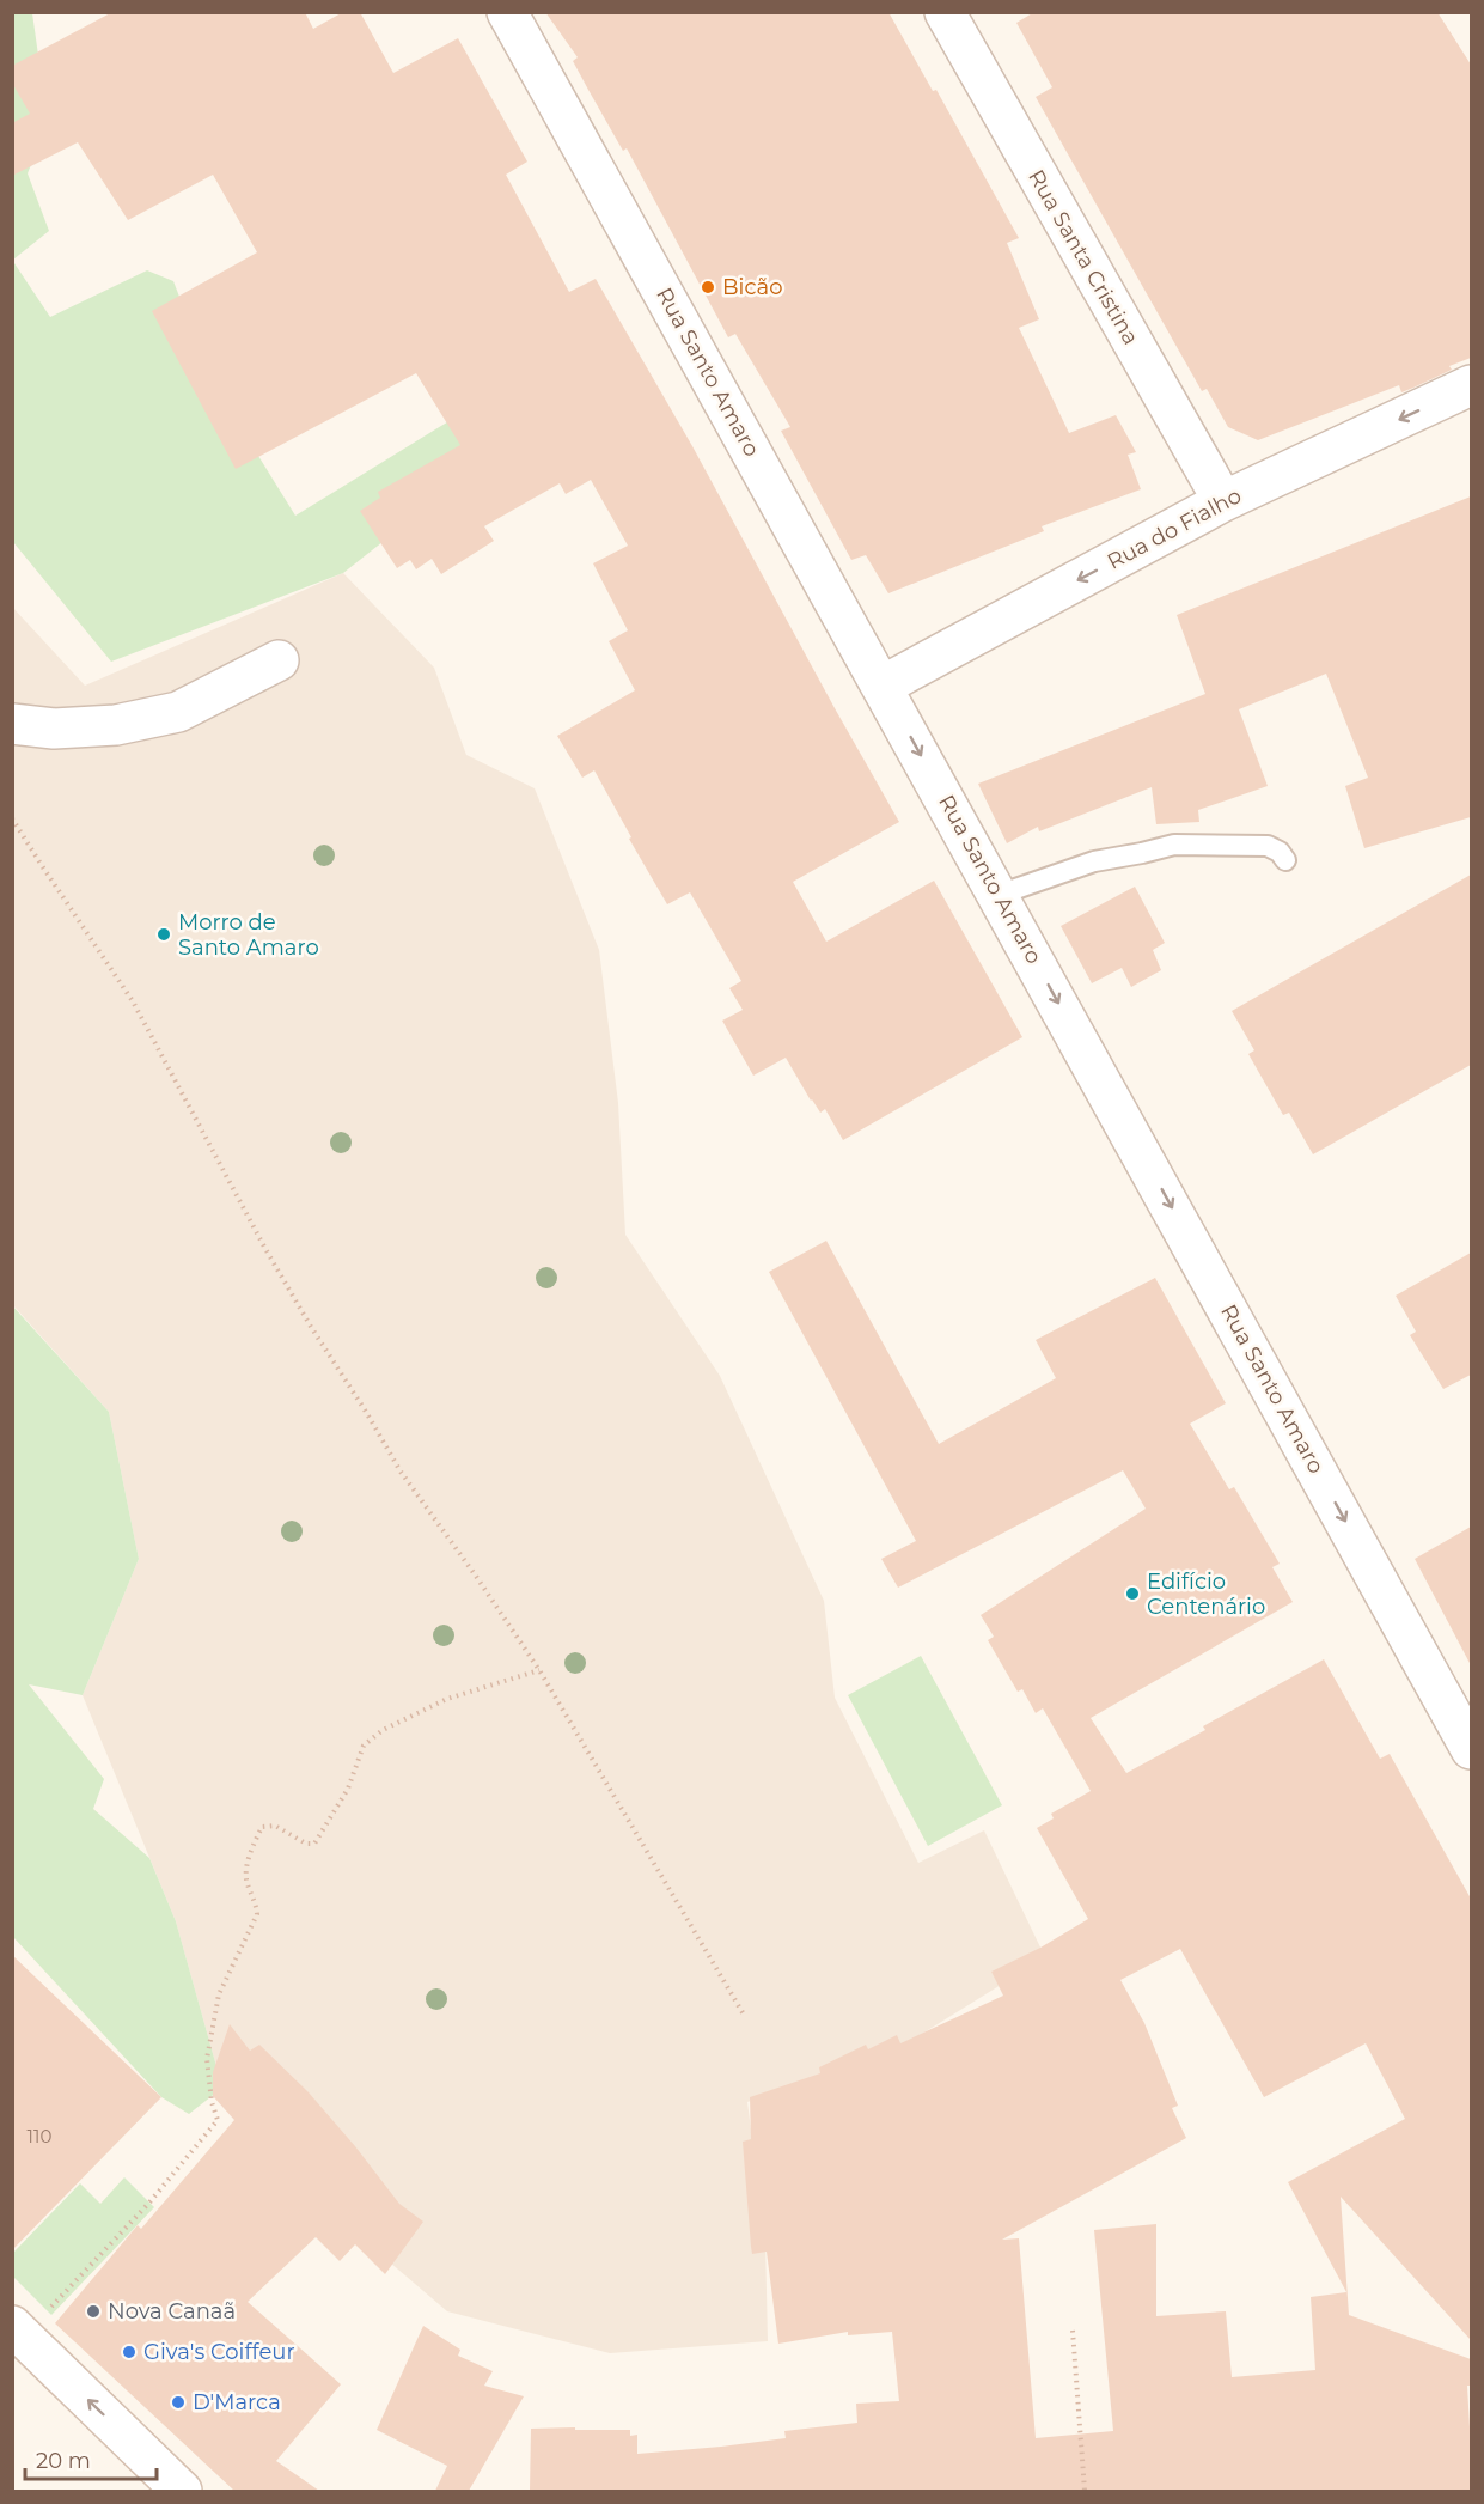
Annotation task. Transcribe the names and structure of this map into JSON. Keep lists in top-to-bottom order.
{
  "streets": {
    "street": ["Rua Santa Cristina", "Rua Santo Amaro", "Rua do Fialho"]
  },
  "crossings": [
    ["Rua Santa Cristina", "Rua do Fialho"],
    ["Rua Santo Amaro", "Rua do Fialho"]
  ],
  "one_way": ["Rua Santo Amaro", "Rua do Fialho"],
  "places": [
    "Bicão",
    "Morro de Santo Amaro",
    "Edifício Centenário",
    "Nova Canaã",
    "Giva's Coiffeur",
    "D'Marca"
  ],
  "house_numbers": ["110"],
  "scale_bar": "20 m"
}
